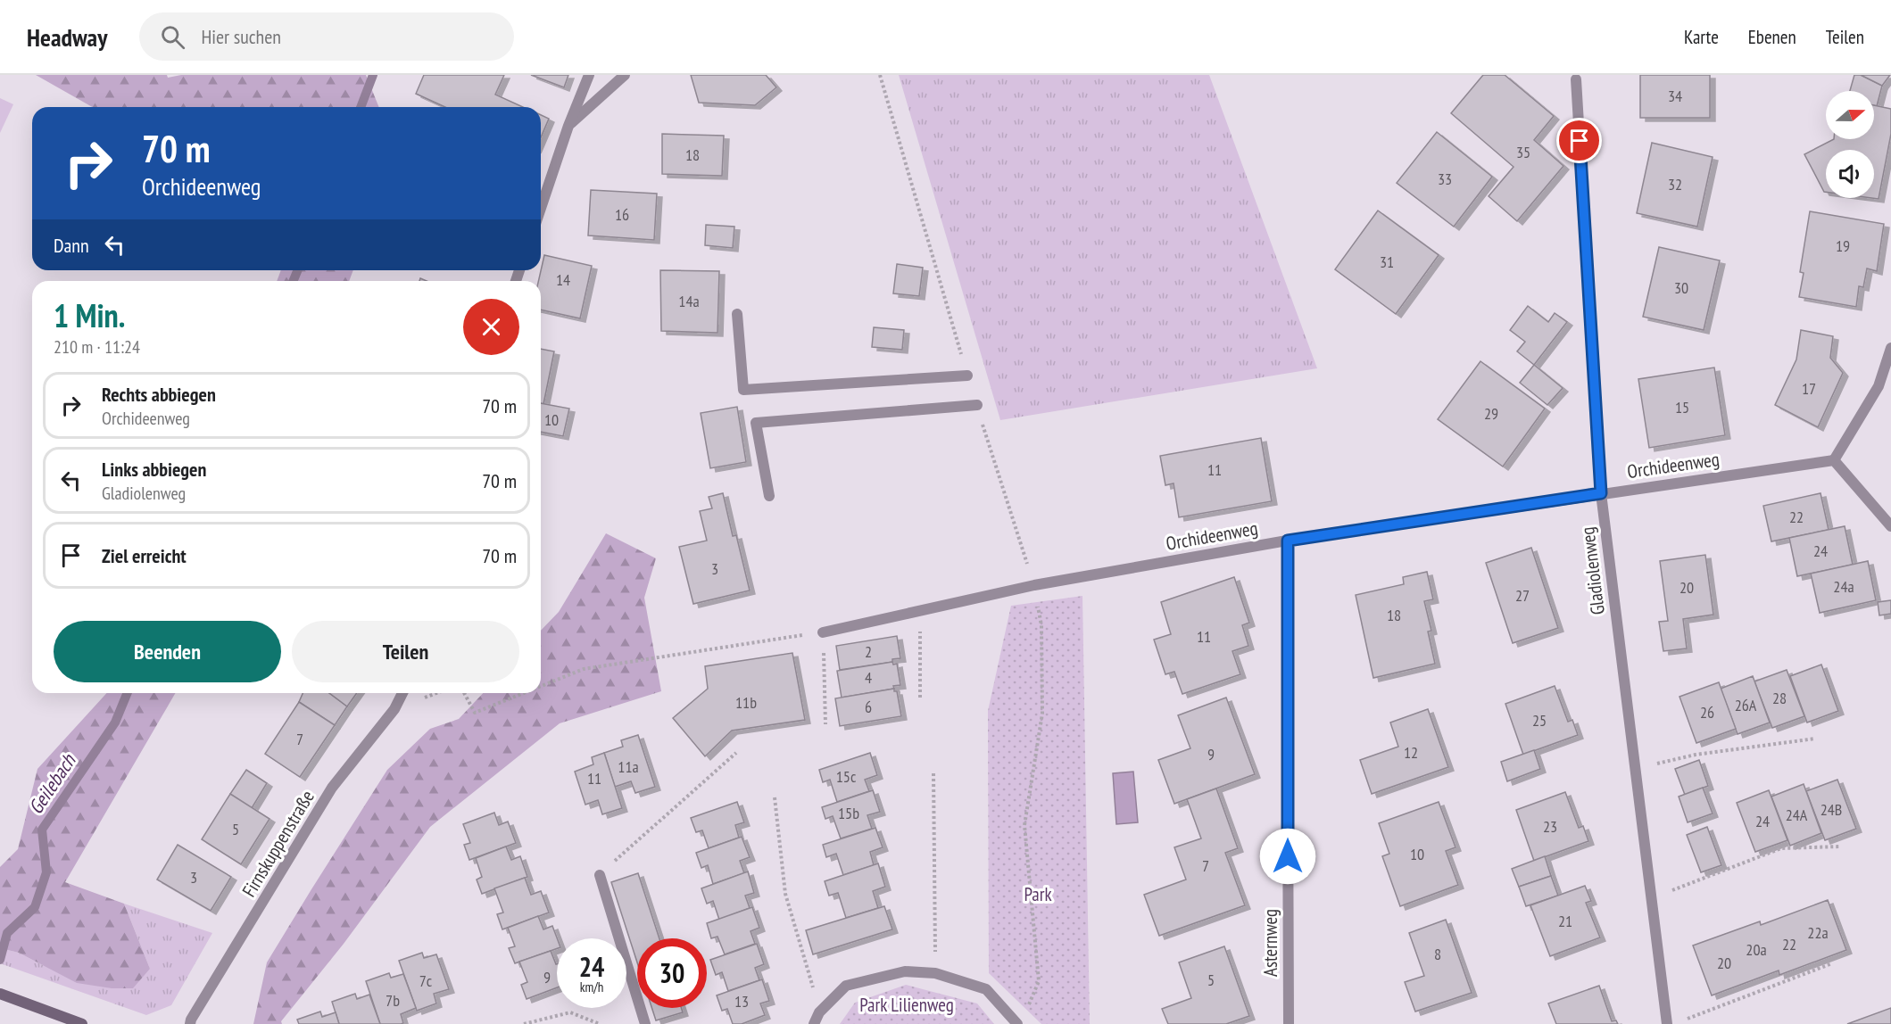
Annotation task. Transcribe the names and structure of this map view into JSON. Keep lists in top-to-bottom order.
{
  "streets": {
    "street": [
      "Orchideenweg",
      "Gladiolenweg",
      "Firnskuppenstraße",
      "Asternweg"
    ]
  },
  "crossings": [
    ["Orchideenweg", "Gladiolenweg"],
    ["Orchideenweg", "Asternweg"]
  ],
  "water": ["Geilebach"],
  "parks": ["Park", "Park Lilienweg"],
  "house_numbers": [
    "34",
    "35",
    "18",
    "33",
    "32",
    "16",
    "19",
    "31",
    "14",
    "30",
    "14a",
    "17",
    "15",
    "29",
    "10",
    "11",
    "22",
    "24",
    "3",
    "24a",
    "20",
    "27",
    "18",
    "11",
    "2",
    "4",
    "28",
    "11b",
    "26A",
    "6",
    "26",
    "25",
    "7",
    "12",
    "9",
    "11a",
    "15c",
    "11",
    "24B",
    "15b",
    "24A",
    "24",
    "23",
    "5",
    "10",
    "7",
    "3",
    "21",
    "22a",
    "22",
    "20a",
    "8",
    "20",
    "9",
    "5",
    "7c",
    "7b",
    "13"
  ],
  "north": "right",
  "page": {
    "header": "Headway",
    "search": "Hier suchen",
    "nav": ["Karte", "Ebenen", "Teilen"],
    "turn": ["70 m", "Orchideenweg"],
    "then": "Dann",
    "heading": ["1 Min.", "210 m · 11:24"],
    "list": [
      {
        "name": "Rechts abbiegen",
        "note": "Orchideenweg",
        "value": "70 m"
      },
      {
        "name": "Links abbiegen",
        "note": "Gladiolenweg",
        "value": "70 m"
      },
      {
        "name": "Ziel erreicht",
        "value": "70 m"
      }
    ],
    "buttons": ["Beenden", "Teilen"],
    "speed": "24 km/h",
    "limit": "30"
  }
}
